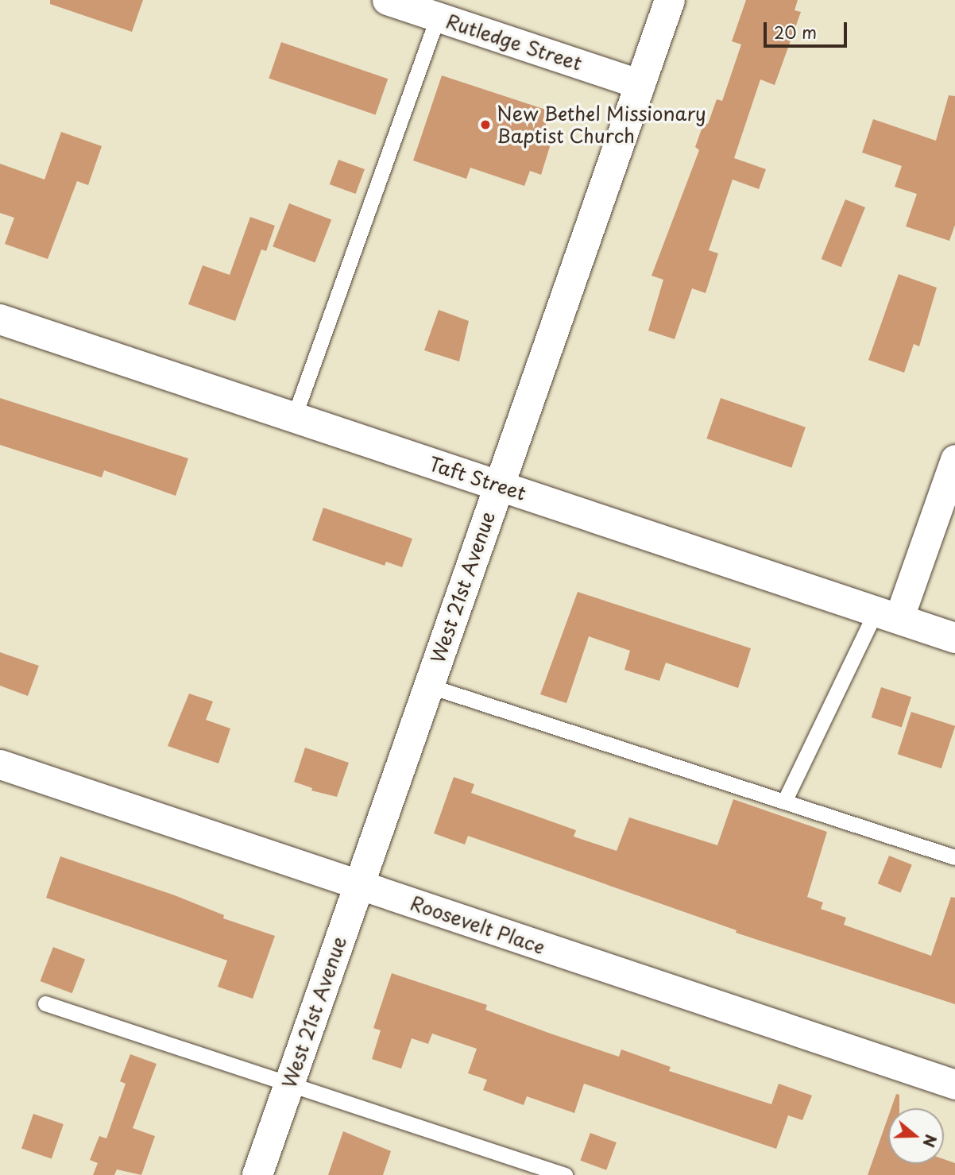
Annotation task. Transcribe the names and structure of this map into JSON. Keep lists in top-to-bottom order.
{
  "streets": {
    "street": [
      "Rutledge Street",
      "Taft Street",
      "West 21st Avenue",
      "Roosevelt Place"
    ]
  },
  "crossings": [
    ["Rutledge Street", "West 21st Avenue"],
    ["Taft Street", "West 21st Avenue"],
    ["West 21st Avenue", "Roosevelt Place"]
  ],
  "places": ["New Bethel Missionary Baptist Church"],
  "scale_bar": "20 m",
  "north": "right"
}
